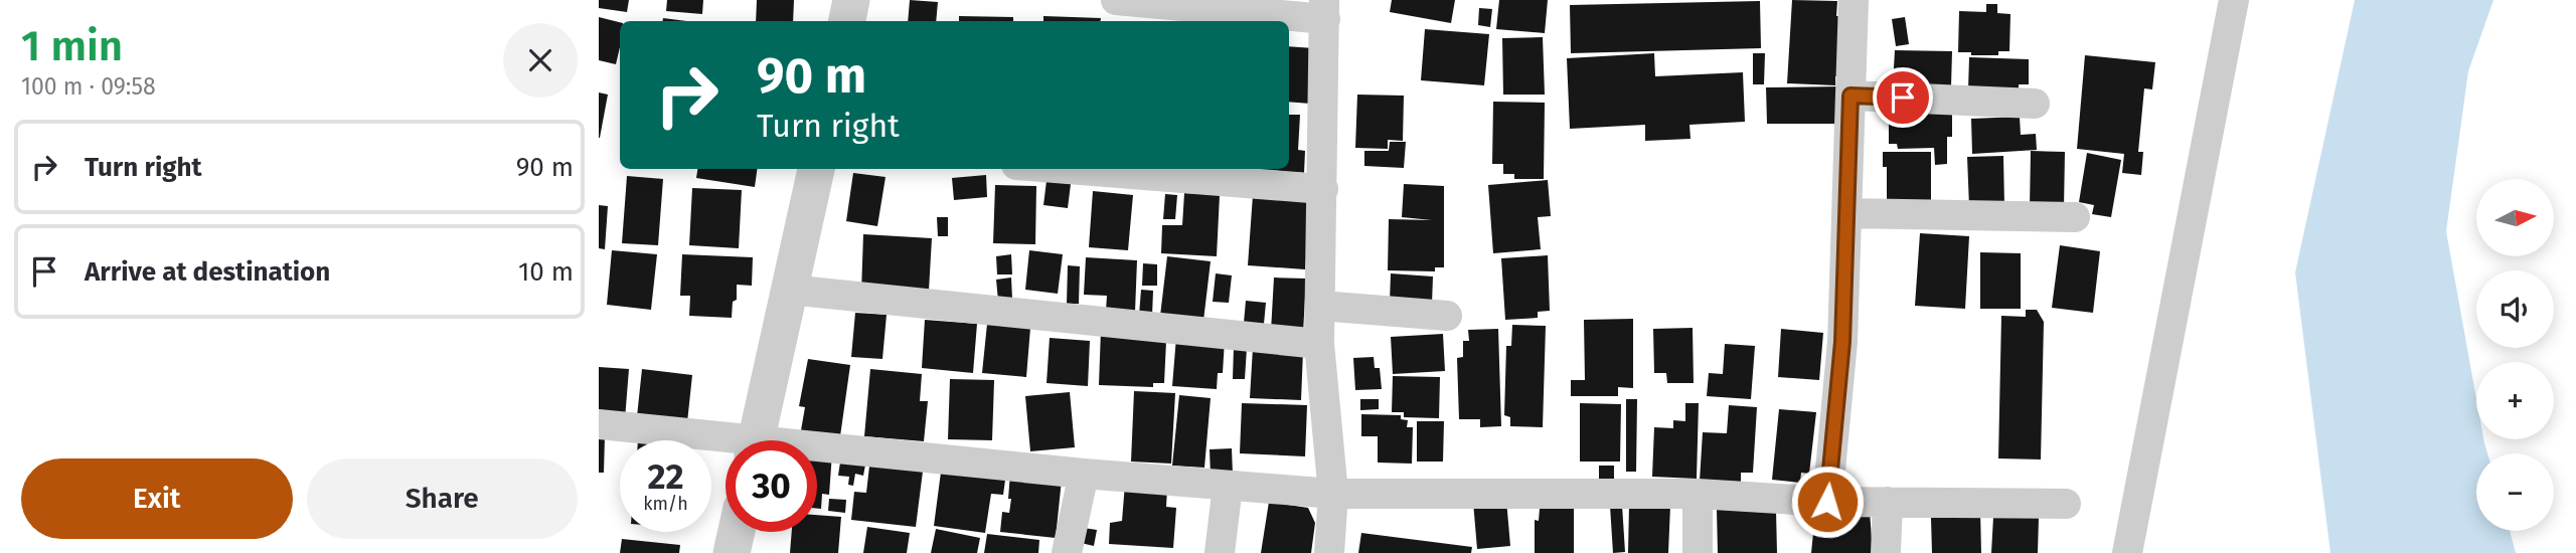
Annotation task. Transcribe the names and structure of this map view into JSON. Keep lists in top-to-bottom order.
{
  "north": "right",
  "page": {
    "heading": ["1 min", "100 m · 09:58"],
    "turn": ["90 m", "Turn right"],
    "list": [
      {
        "name": "Turn right",
        "value": "90 m"
      },
      {
        "name": "Arrive at destination",
        "value": "10 m"
      }
    ],
    "map_buttons": ["+", "−"],
    "speed": "22 km/h",
    "limit": "30",
    "buttons": ["Exit", "Share"]
  }
}
